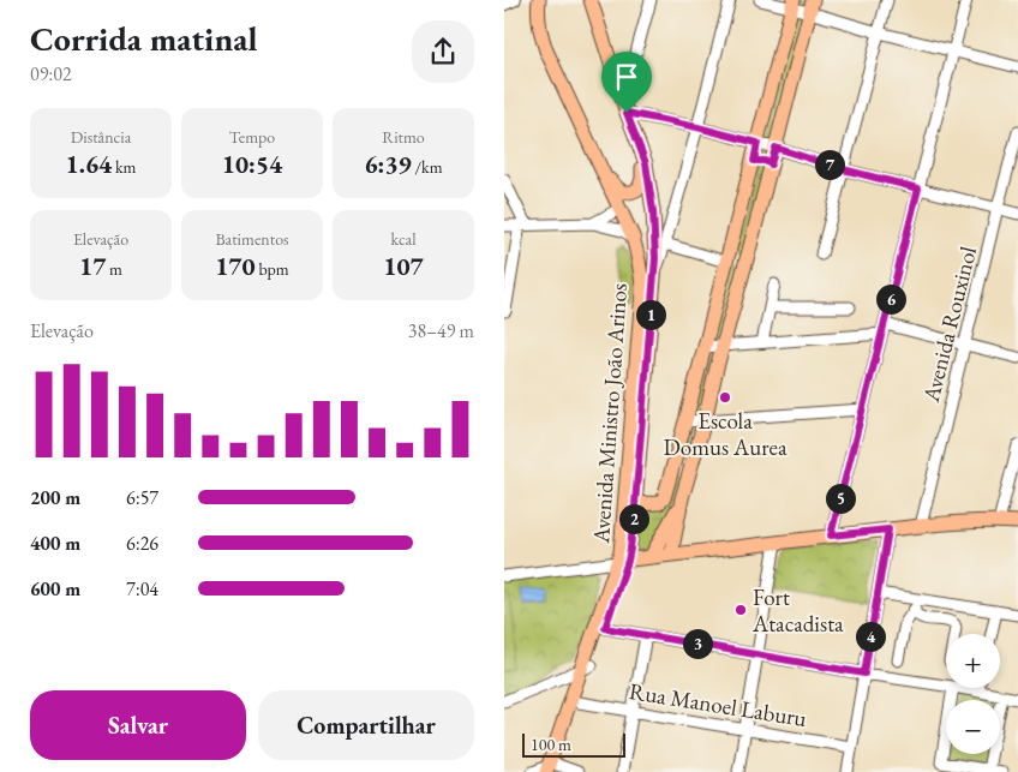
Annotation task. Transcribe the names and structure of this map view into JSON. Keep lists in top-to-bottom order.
{
  "streets": {
    "main road": ["Avenida Ministro João Arinos"],
    "street": ["Avenida Rouxinol", "Rua Manoel Laburu"]
  },
  "places": ["Escola Domus Aurea", "Fort Atacadista"],
  "scale_bar": "100 m",
  "page": {
    "heading": ["Corrida matinal", "09:02"],
    "stats": [
      ["Distância", "1.64 km"],
      ["Tempo", "10:54"],
      ["Ritmo", "6:39 /km"],
      ["Elevação", "17 m"],
      ["Batimentos", "170 bpm"],
      ["kcal", "107"]
    ],
    "pins": [
      "7",
      "6",
      "1",
      "5",
      "2",
      "4",
      "3"
    ],
    "chart": ["Elevação", "38–49 m"],
    "list": [
      {
        "name": "200 m",
        "note": "6:57"
      },
      {
        "name": "400 m",
        "note": "6:26"
      },
      {
        "name": "600 m",
        "note": "7:04"
      }
    ],
    "map_buttons": ["+", "−"],
    "buttons": ["Salvar", "Compartilhar"],
    "scale": "100 m"
  }
}
